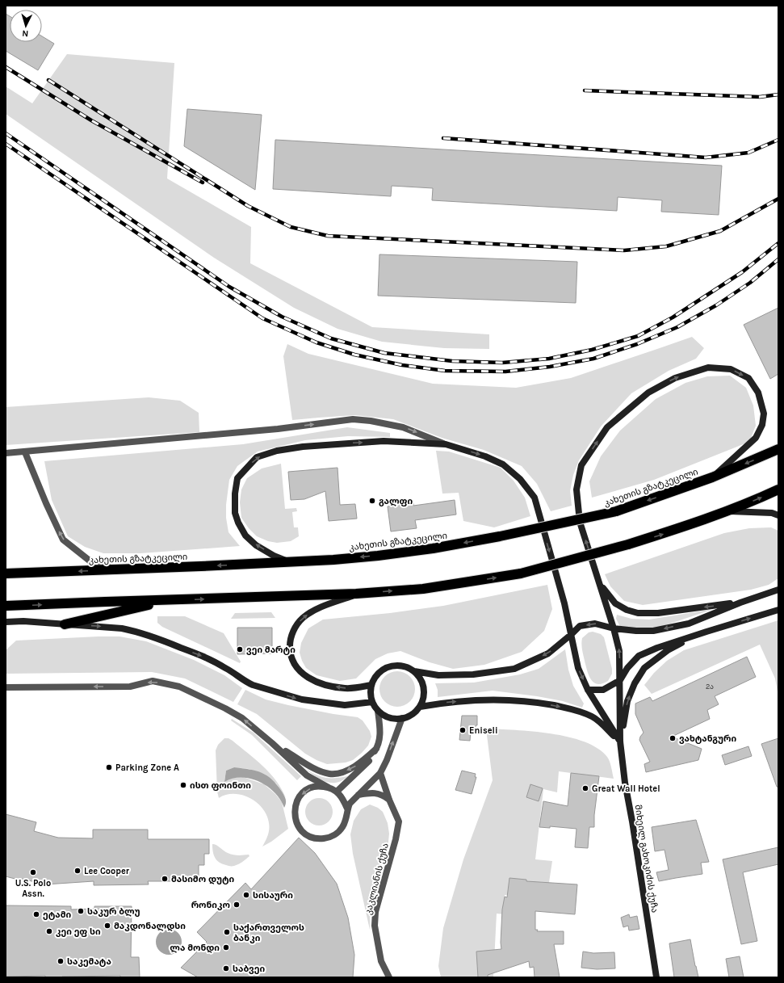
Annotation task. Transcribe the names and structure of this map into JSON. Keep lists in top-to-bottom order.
{
  "streets": {
    "highway": ["კახეთის გზატკეცილი"],
    "main road": ["მიხეილ გახოკიძის ქუჩა"],
    "street": ["კაკლიანის ქუჩა"]
  },
  "places": [
    "გალფი",
    "ვეი მარტი",
    "Eniseli",
    "ვახტანგური",
    "Parking Zone A",
    "ისთ ფოინთი",
    "Great Wall Hotel",
    "Lee Cooper",
    "U.S. Polo Assn.",
    "მასიმო დუტი",
    "სისაური",
    "რონიკო",
    "საკურ ბლუ",
    "ეტამი",
    "მაკდონალდსი",
    "კეი ეფ სი",
    "საქართველოს ბანკი",
    "ლა მონდი",
    "საკემატა",
    "საბვეი"
  ],
  "house_numbers": ["2ა"],
  "north": "bottom"
}
